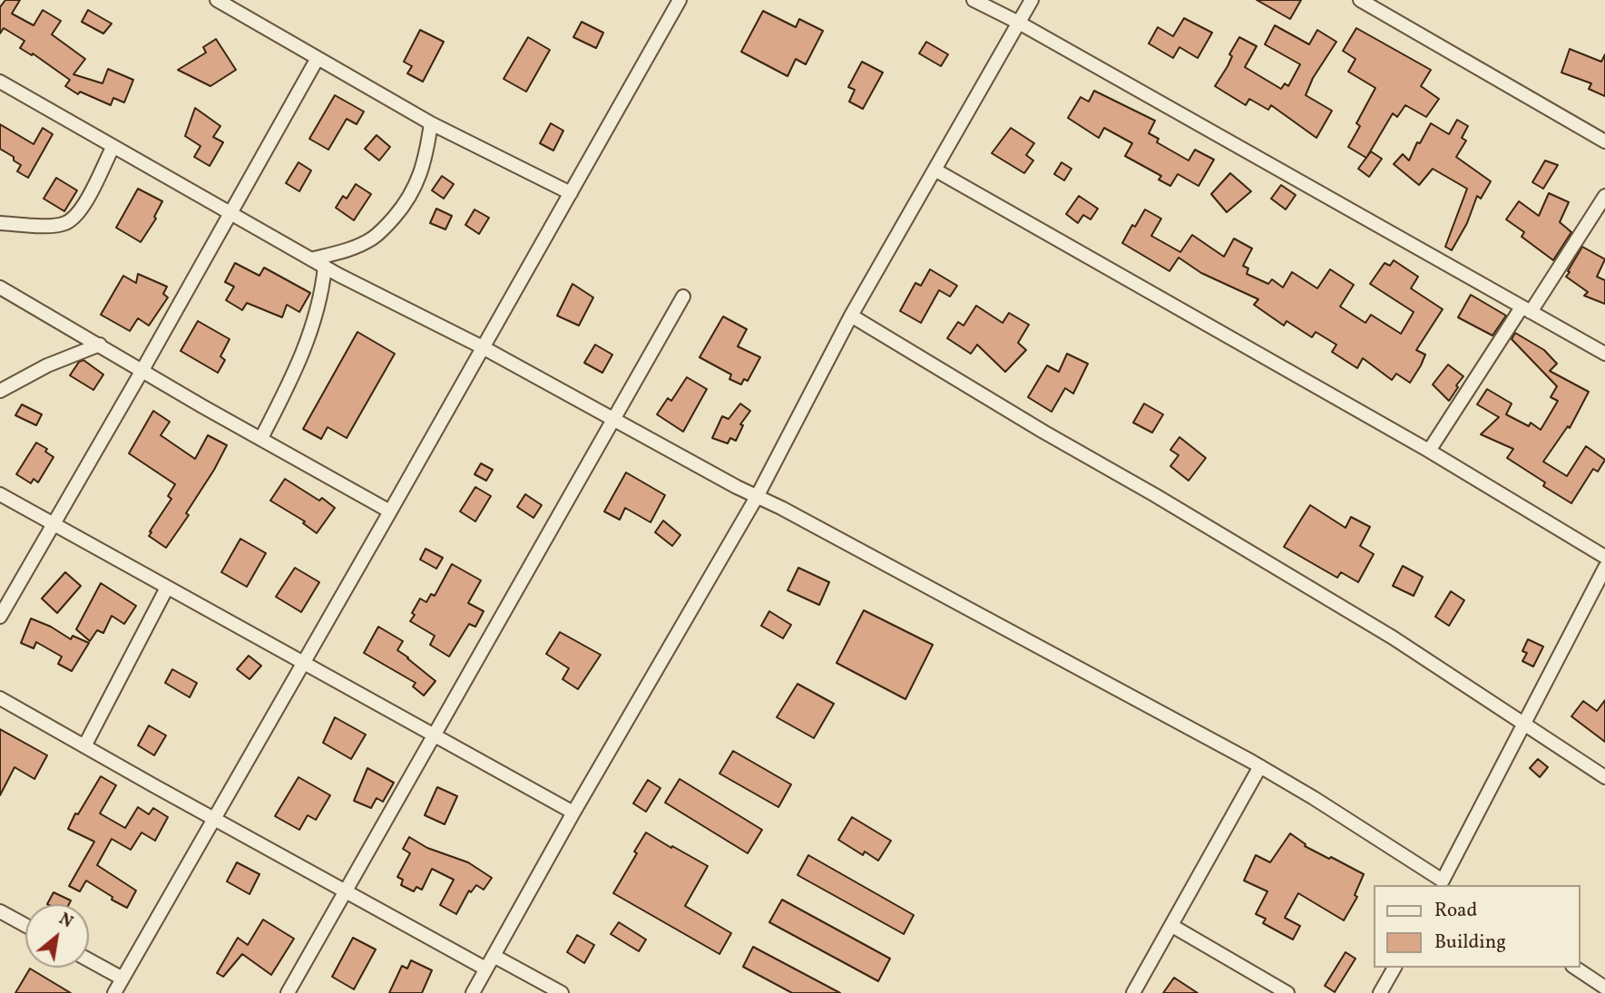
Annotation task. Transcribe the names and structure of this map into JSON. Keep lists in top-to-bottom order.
{
  "legend": ["Road", "Building"],
  "north": "top right"
}
